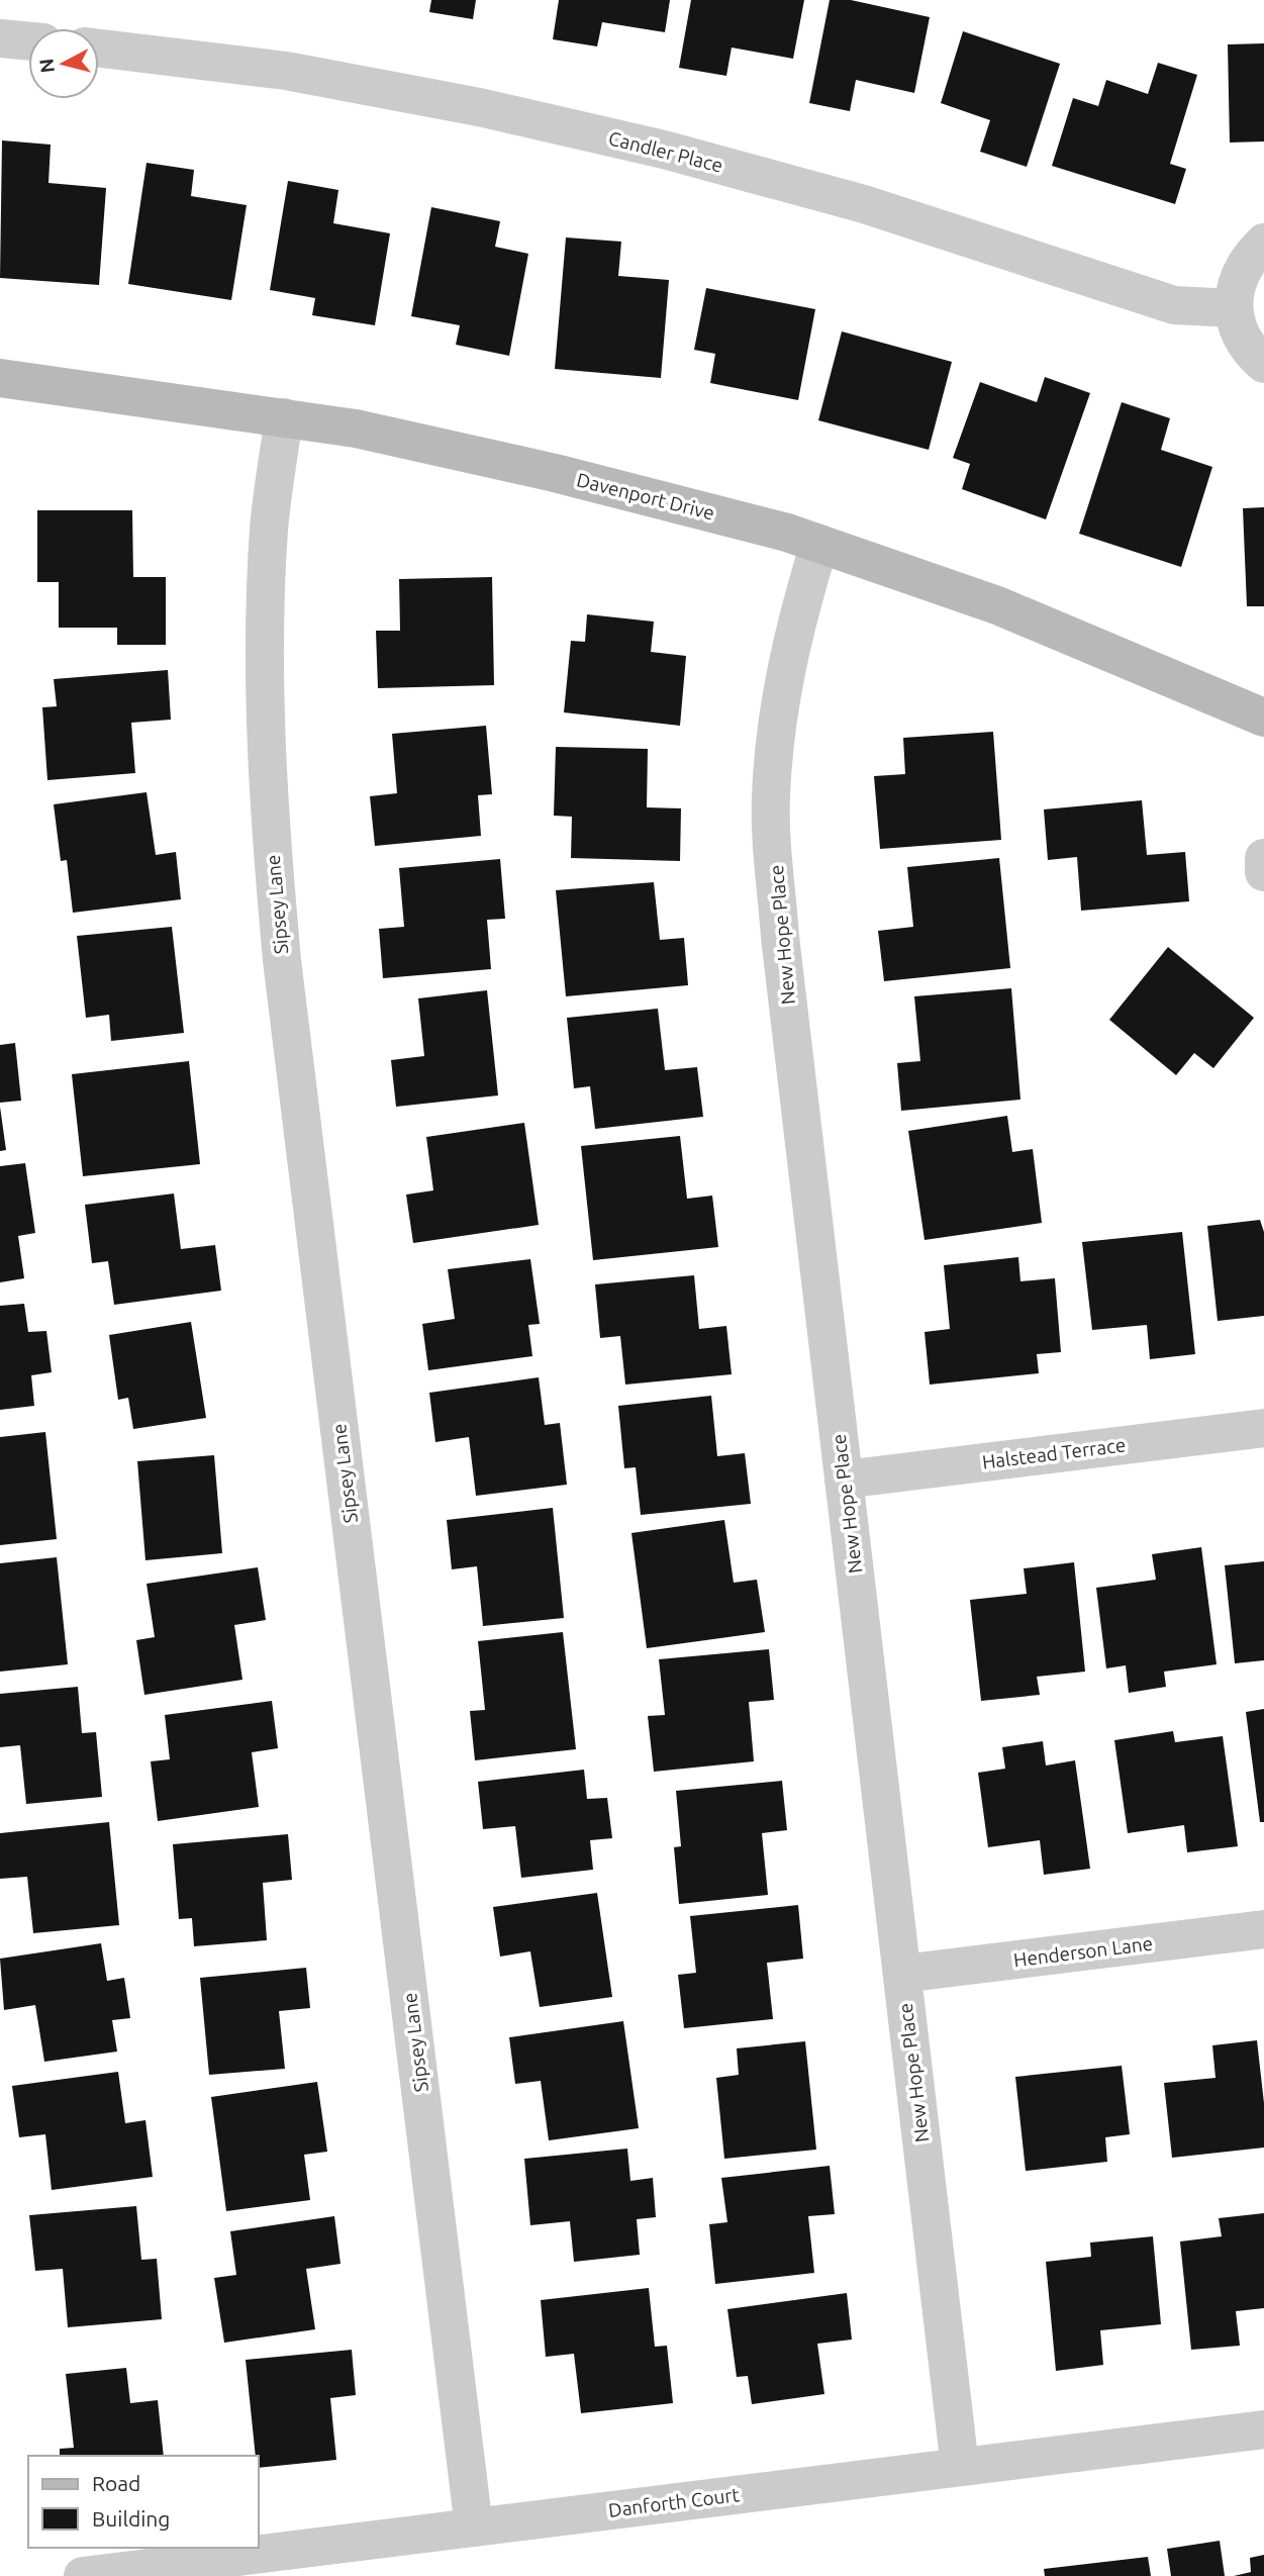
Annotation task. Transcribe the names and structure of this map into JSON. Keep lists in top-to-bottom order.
{
  "streets": {
    "street": [
      "Candler Place",
      "Davenport Drive",
      "Sipsey Lane",
      "New Hope Place",
      "Halstead Terrace",
      "Henderson Lane",
      "Danforth Court"
    ]
  },
  "crossings": [
    ["Davenport Drive", "Sipsey Lane"],
    ["Davenport Drive", "New Hope Place"],
    ["Sipsey Lane", "Danforth Court"],
    ["New Hope Place", "Halstead Terrace"],
    ["New Hope Place", "Henderson Lane"],
    ["New Hope Place", "Danforth Court"]
  ],
  "legend": ["Road", "Building"],
  "north": "left"
}
